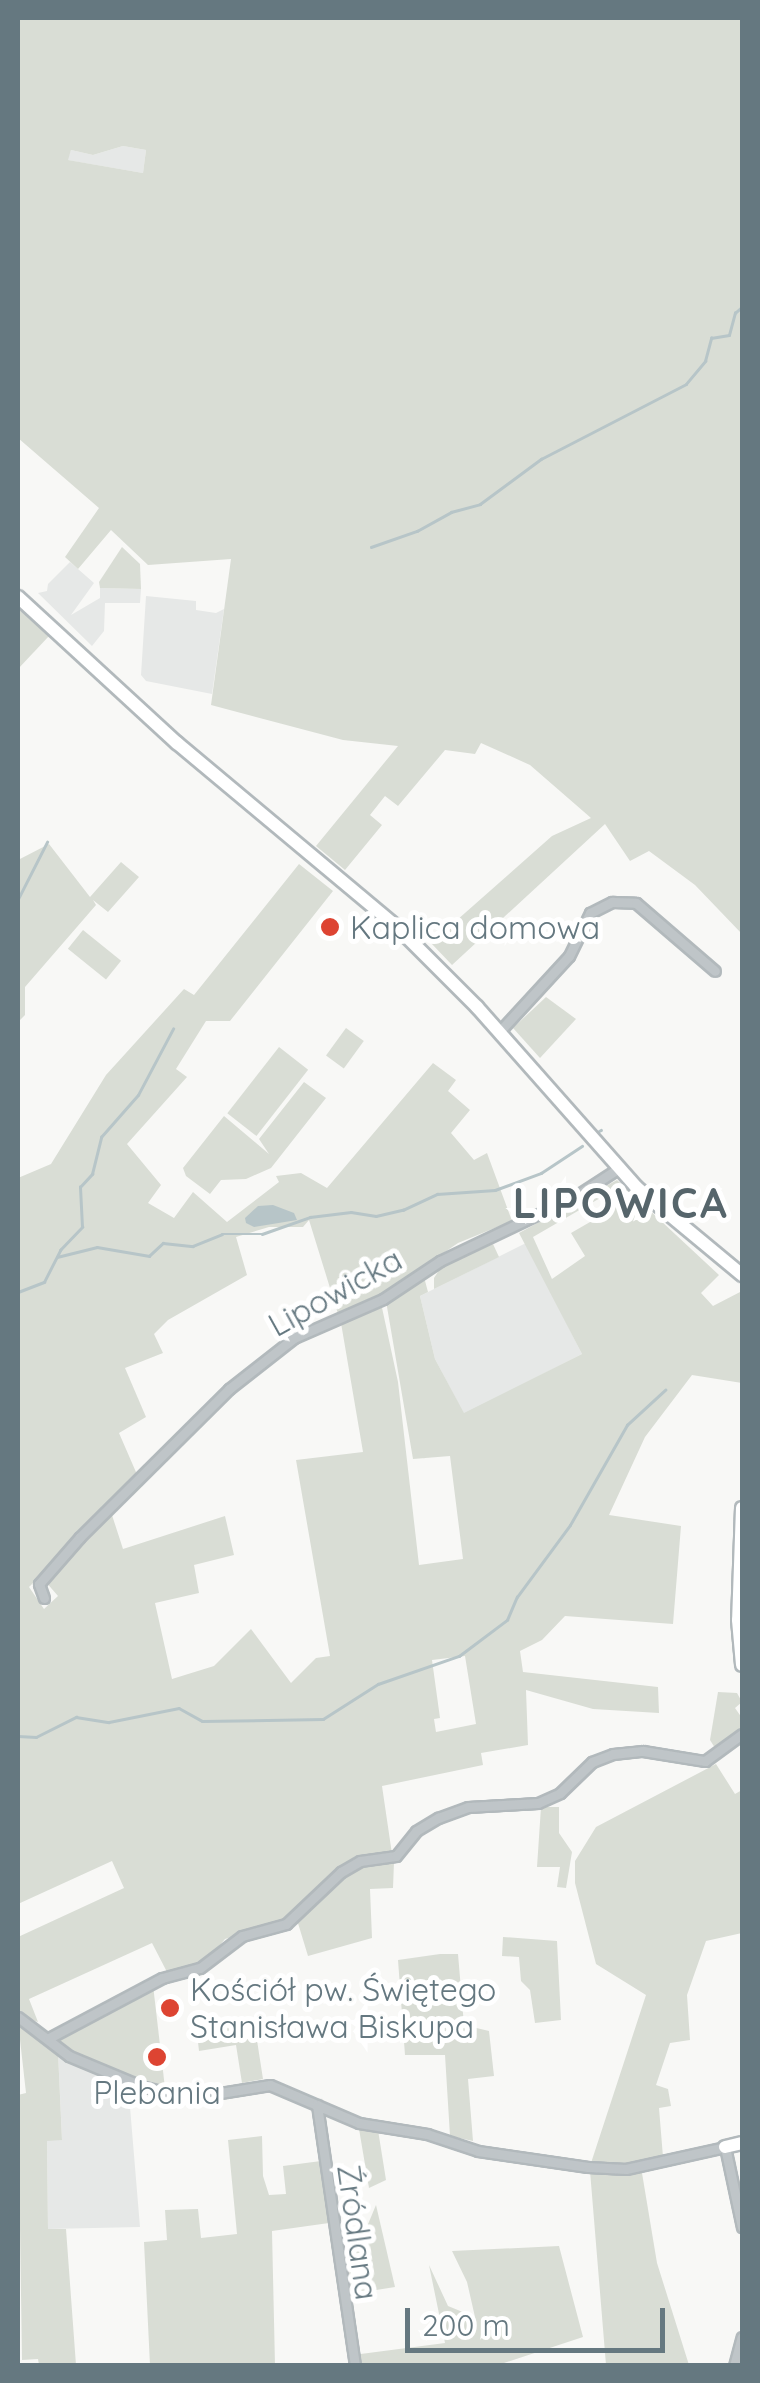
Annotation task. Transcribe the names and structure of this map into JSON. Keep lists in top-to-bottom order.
{
  "streets": {
    "street": ["Lipowicka", "Źródlana"]
  },
  "districts": ["LIPOWICA"],
  "places": ["Kaplica domowa", "Kościół pw. Świętego Stanisława Biskupa", "Plebania"],
  "scale_bar": "200 m"
}
